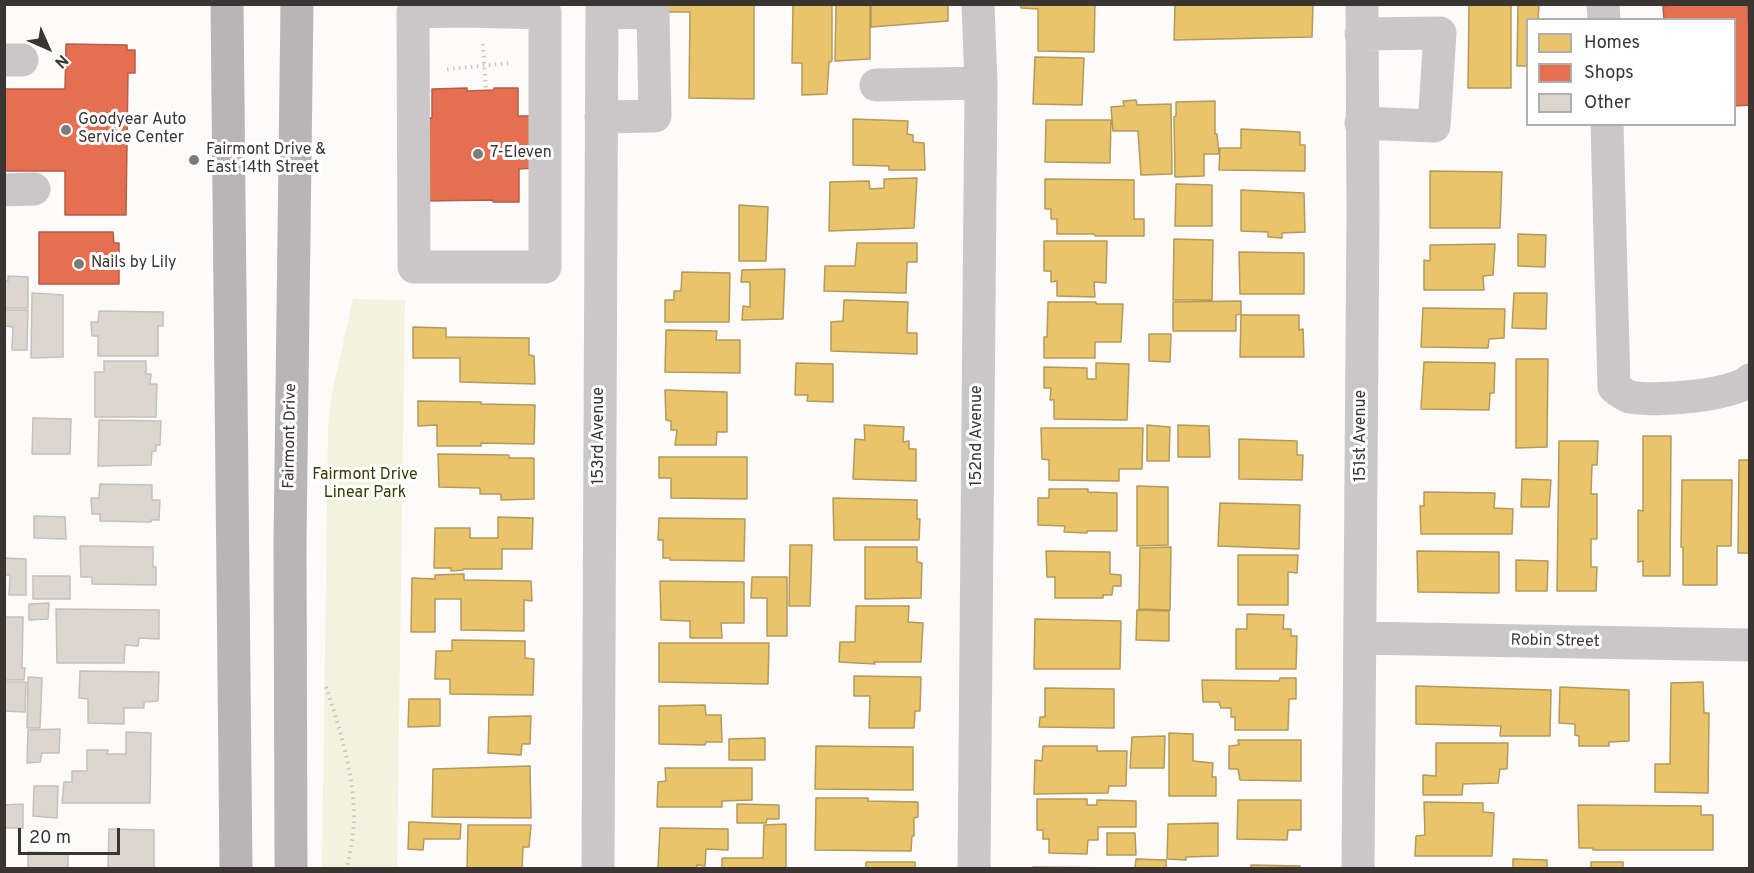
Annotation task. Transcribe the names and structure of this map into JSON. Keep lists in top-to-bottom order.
{
  "streets": {
    "main road": ["Fairmont Drive"],
    "street": [
      "153rd Avenue",
      "152nd Avenue",
      "151st Avenue",
      "Robin Street"
    ]
  },
  "crossings": [
    ["151st Avenue", "Robin Street"]
  ],
  "parks": ["Fairmont Drive Linear Park"],
  "places": [
    "Goodyear Auto Service Center",
    "7-Eleven",
    "Fairmont Drive & East 14th Street",
    "Nails by Lily"
  ],
  "legend": ["Homes", "Shops", "Other"],
  "scale_bar": "20 m",
  "north": "bottom right"
}
